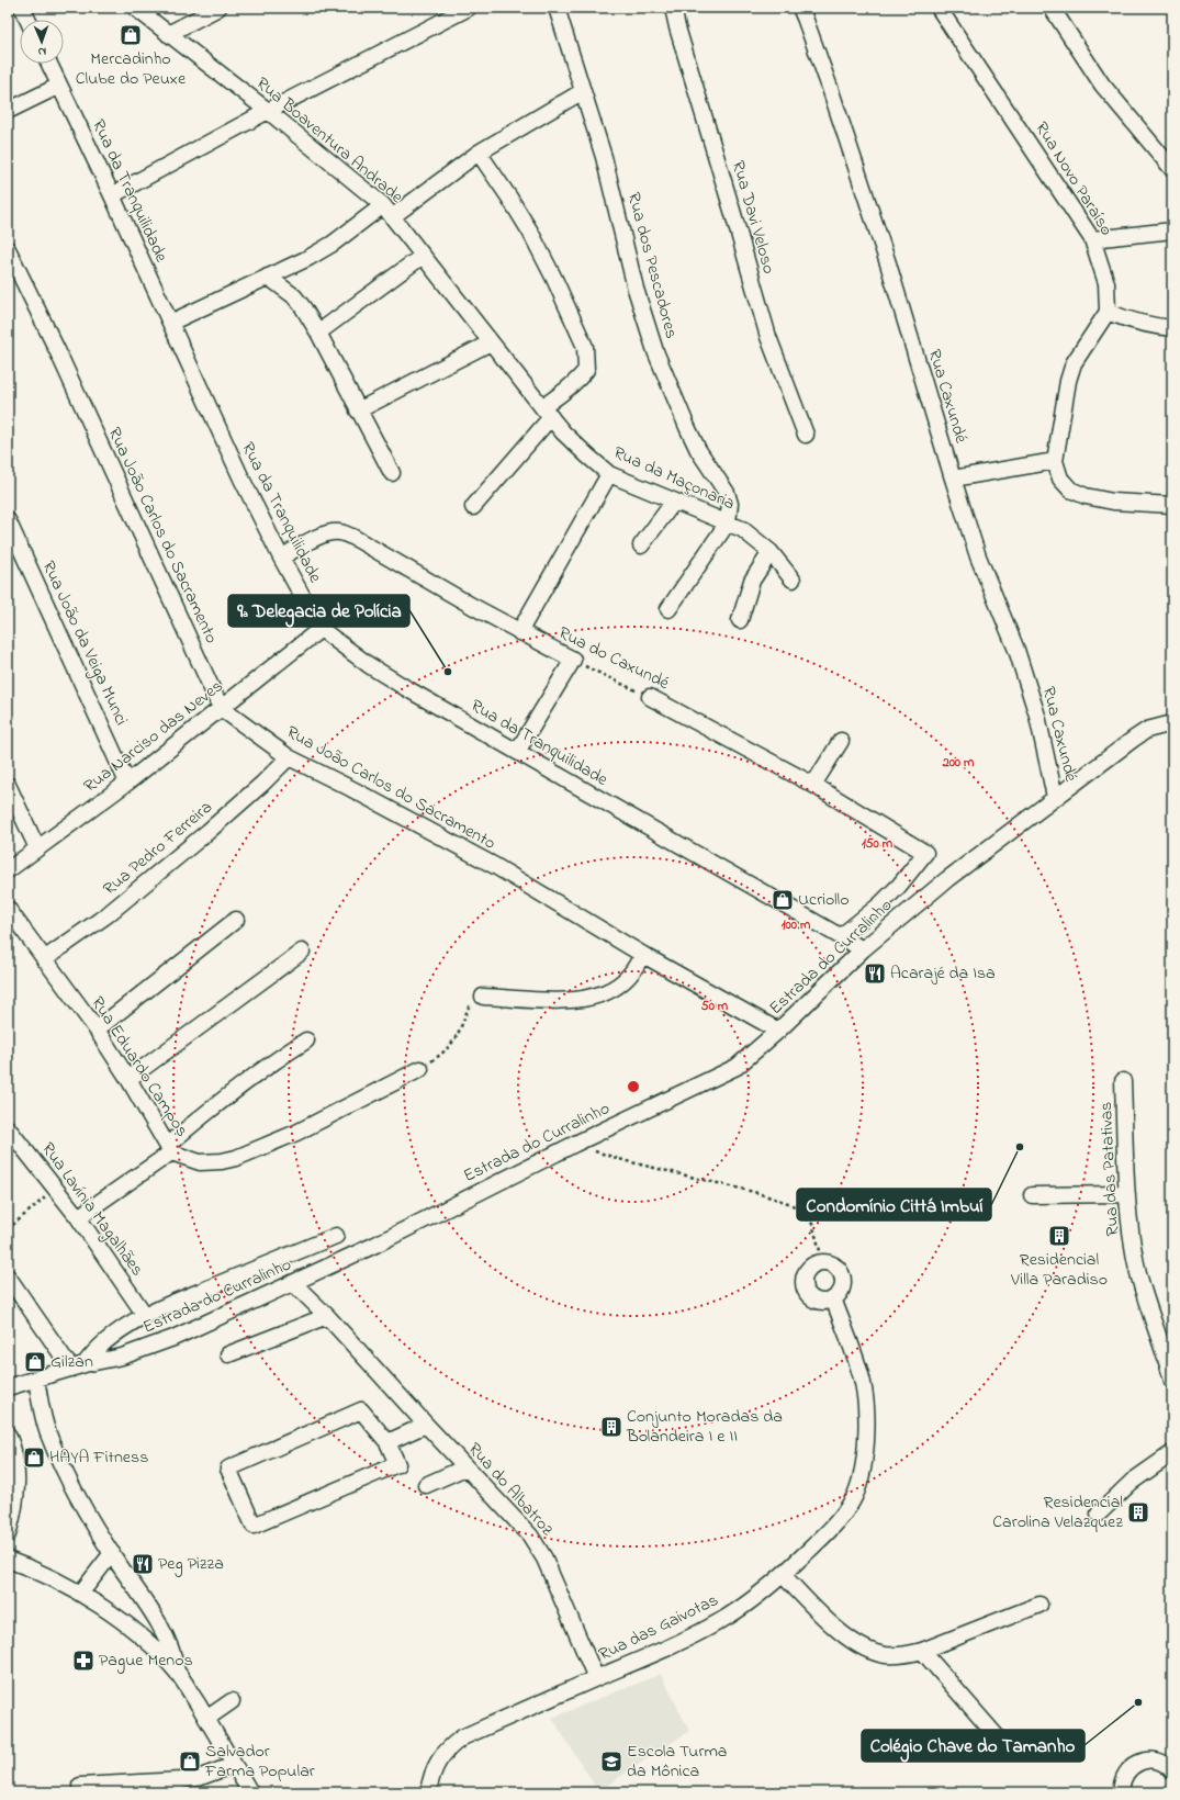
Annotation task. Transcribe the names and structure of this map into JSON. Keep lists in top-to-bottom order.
{
  "streets": {
    "street": [
      "Rua Boaventura Andrade",
      "Rua Novo Paraíso",
      "Rua da Tranquilidade",
      "Rua Davi Veloso",
      "Rua dos Pescadores",
      "Rua Caxundé",
      "Rua da Maçonaria",
      "Rua João Carlos do Sacramento",
      "Rua João da Veiga Munci",
      "Rua do Caxundé",
      "Rua Narciso das Neves",
      "Rua Pedro Ferreira",
      "Estrada do Curralinho",
      "Rua Eduardo Campos",
      "Rua das Patativas",
      "Rua Lavínia Magalhães",
      "Rua do Albatroz",
      "Rua das Gaivotas"
    ]
  },
  "crossings": [
    ["Rua Boaventura Andrade", "Rua da Maçonaria"],
    ["Rua da Tranquilidade", "Rua do Caxundé"],
    ["Rua da Tranquilidade", "Rua Narciso das Neves"],
    ["Rua da Tranquilidade", "Estrada do Curralinho"],
    ["Rua dos Pescadores", "Rua da Maçonaria"],
    ["Rua Caxundé", "Estrada do Curralinho"],
    ["Rua João Carlos do Sacramento", "Rua Narciso das Neves"],
    ["Rua João Carlos do Sacramento", "Rua Pedro Ferreira"],
    ["Rua João Carlos do Sacramento", "Estrada do Curralinho"],
    ["Rua João da Veiga Munci", "Rua Narciso das Neves"],
    ["Rua Pedro Ferreira", "Rua Eduardo Campos"],
    ["Estrada do Curralinho", "Rua do Albatroz"],
    ["Rua Eduardo Campos", "Rua Lavínia Magalhães"],
    ["Rua do Albatroz", "Rua das Gaivotas"]
  ],
  "places": {
    "shop": [
      "Mercadinho Clube do Peuxe",
      "Ucriollo",
      "Gilzan",
      "HAYA Fitness",
      "Salvador Farma Popular"
    ],
    "other": ["9ª Delegacia de Polícia", "Condomínio Cittá Imbuí", "Colégio Chave do Tamanho"],
    "restaurant": ["Acarajé da Isa", "Peg Pizza"],
    "building": ["Residencial Villa Paradiso", "Conjunto Moradas da Bolandeira I e II", "Residencial Carolina Velazquez"],
    "pharmacy": ["Pague Menos"],
    "school or university": ["Escola Turma da Mônica"]
  },
  "north": "bottom",
  "rings": [
    "200 m",
    "150 m",
    "100 m",
    "50 m"
  ]
}
